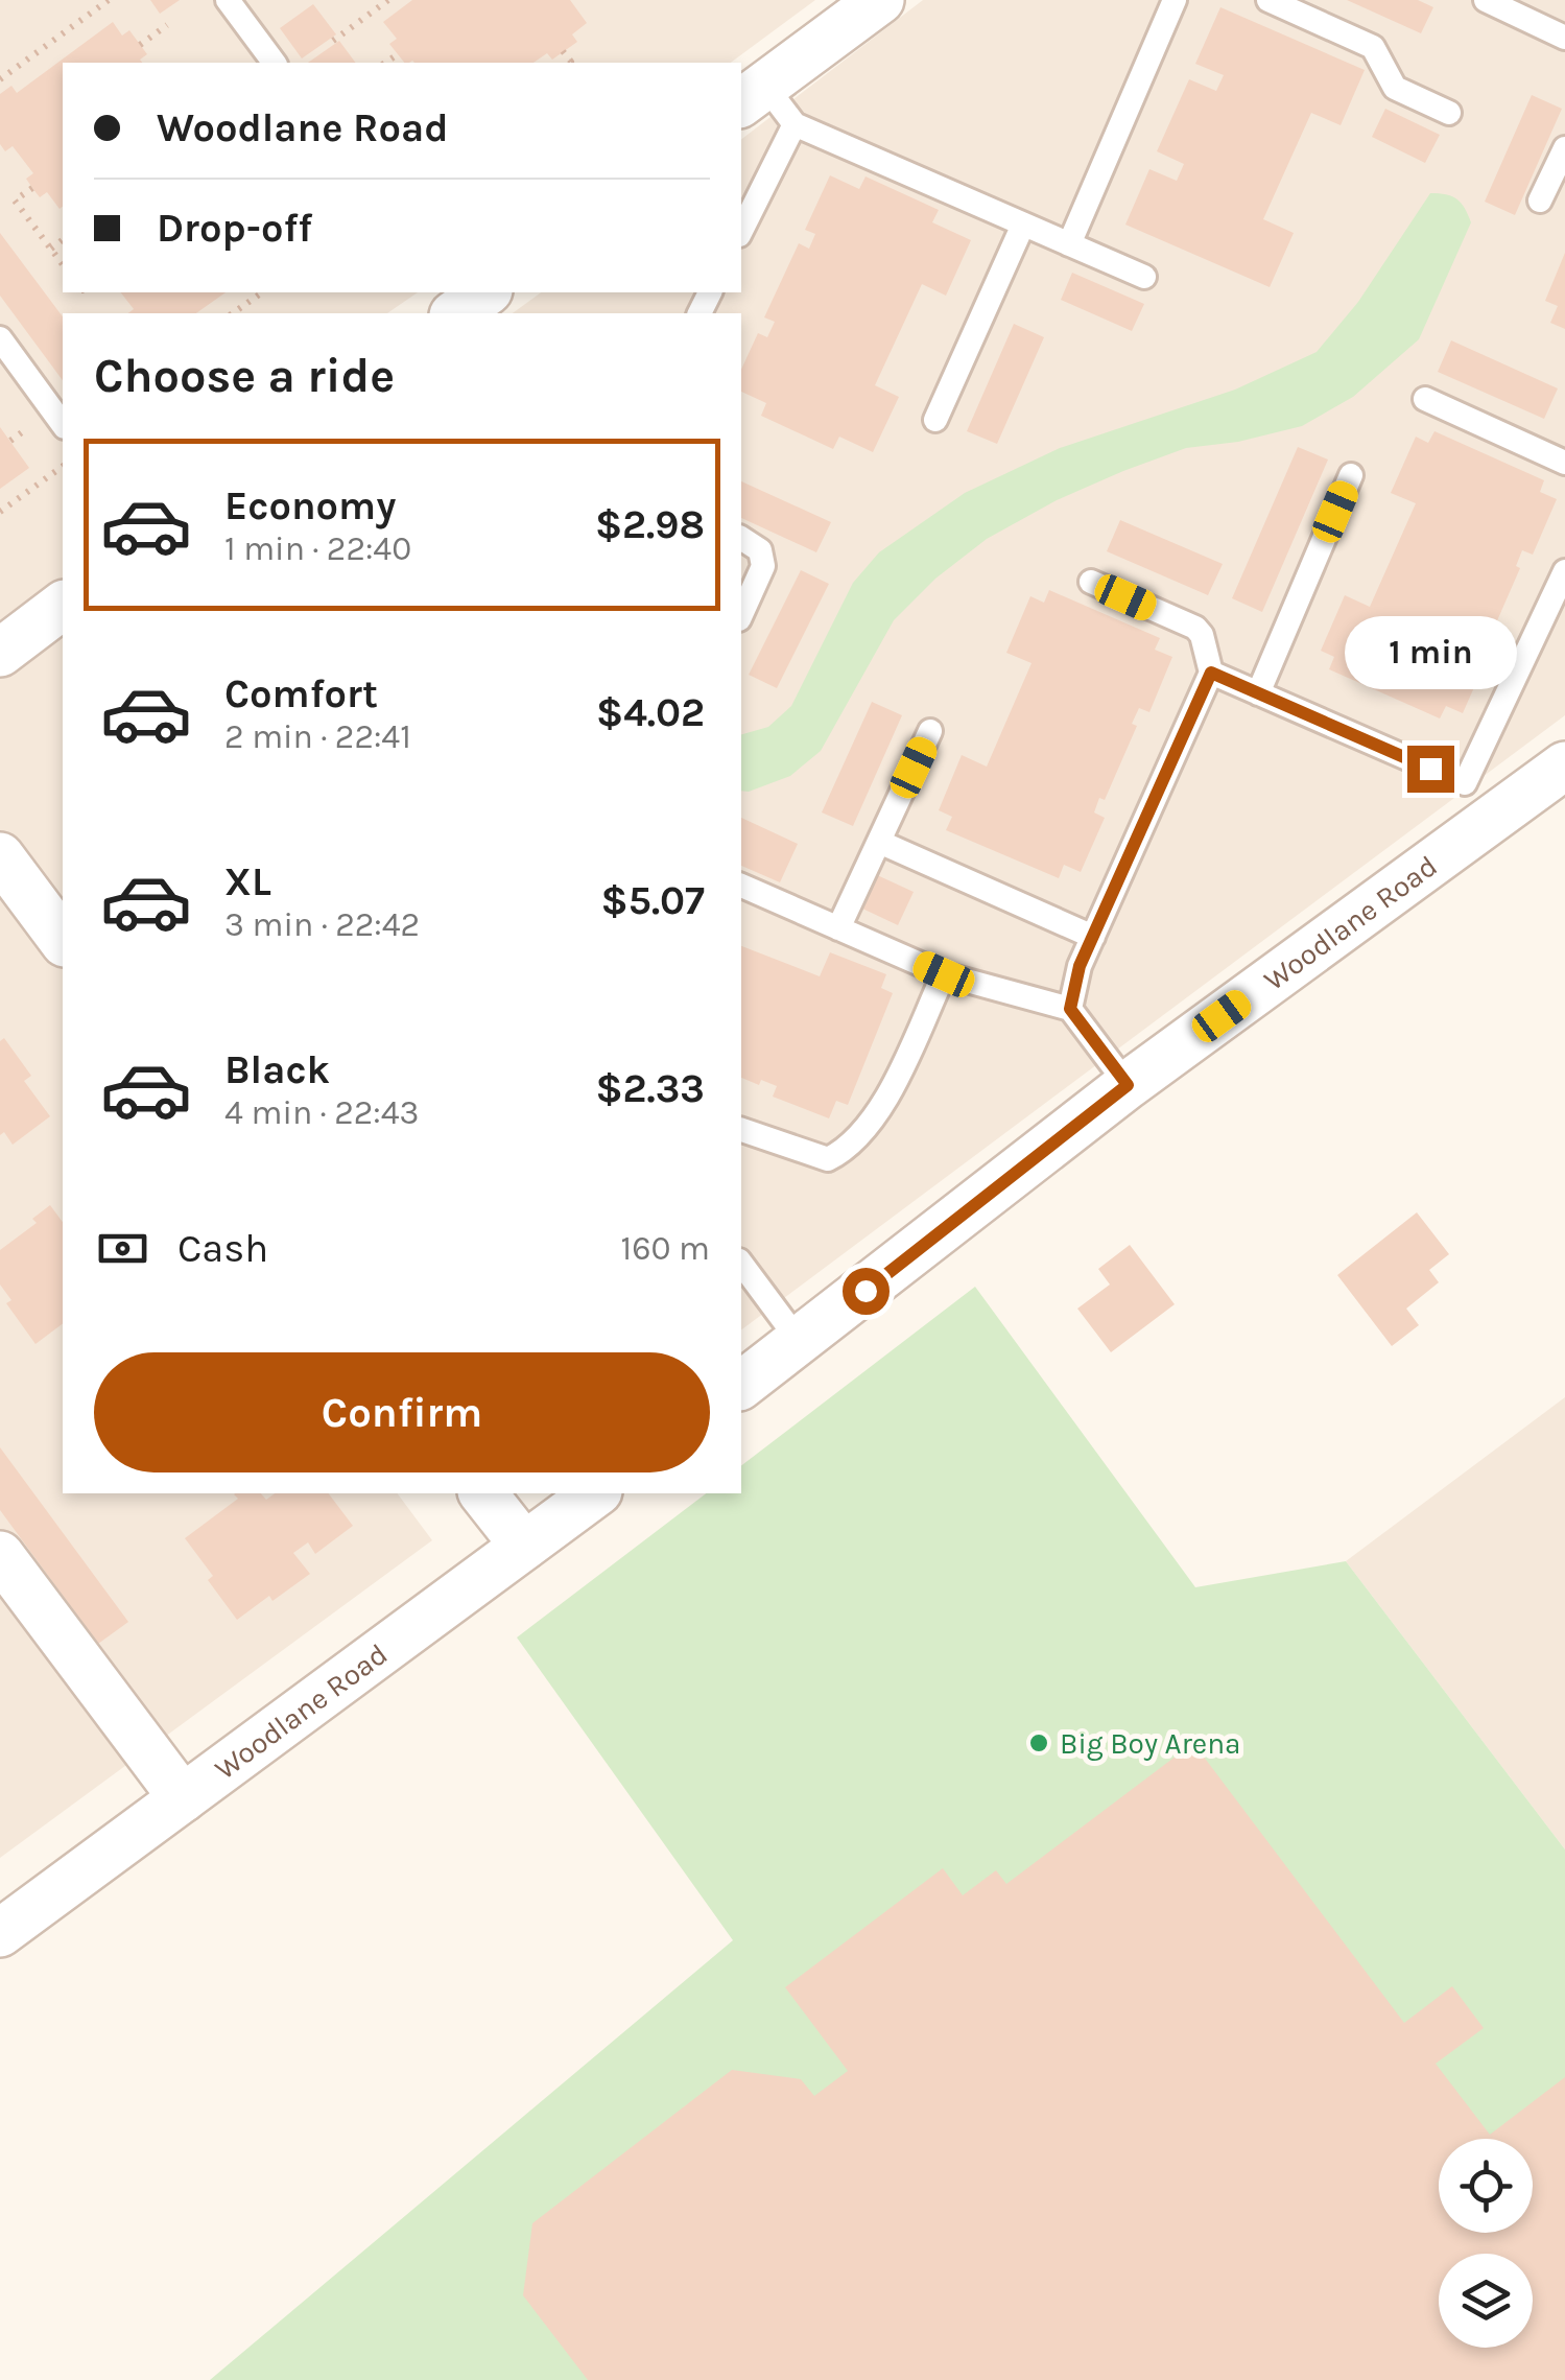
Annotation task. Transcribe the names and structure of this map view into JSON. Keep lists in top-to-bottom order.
{
  "streets": {
    "street": ["Woodlane Road"]
  },
  "places": ["Big Boy Arena"],
  "page": {
    "banner": ["Woodlane Road", "Drop-off"],
    "heading": "Choose a ride",
    "list": [
      {
        "name": "Economy",
        "note": "1 min · 22:40",
        "value": "$2.98"
      },
      {
        "name": "Comfort",
        "note": "2 min · 22:41",
        "value": "$4.02"
      },
      {
        "name": "XL",
        "note": "3 min · 22:42",
        "value": "$5.07"
      },
      {
        "name": "Black",
        "note": "4 min · 22:43",
        "value": "$2.33"
      }
    ],
    "bubble": "1 min",
    "pay": ["Cash", "160 m"],
    "buttons": "Confirm"
  }
}
